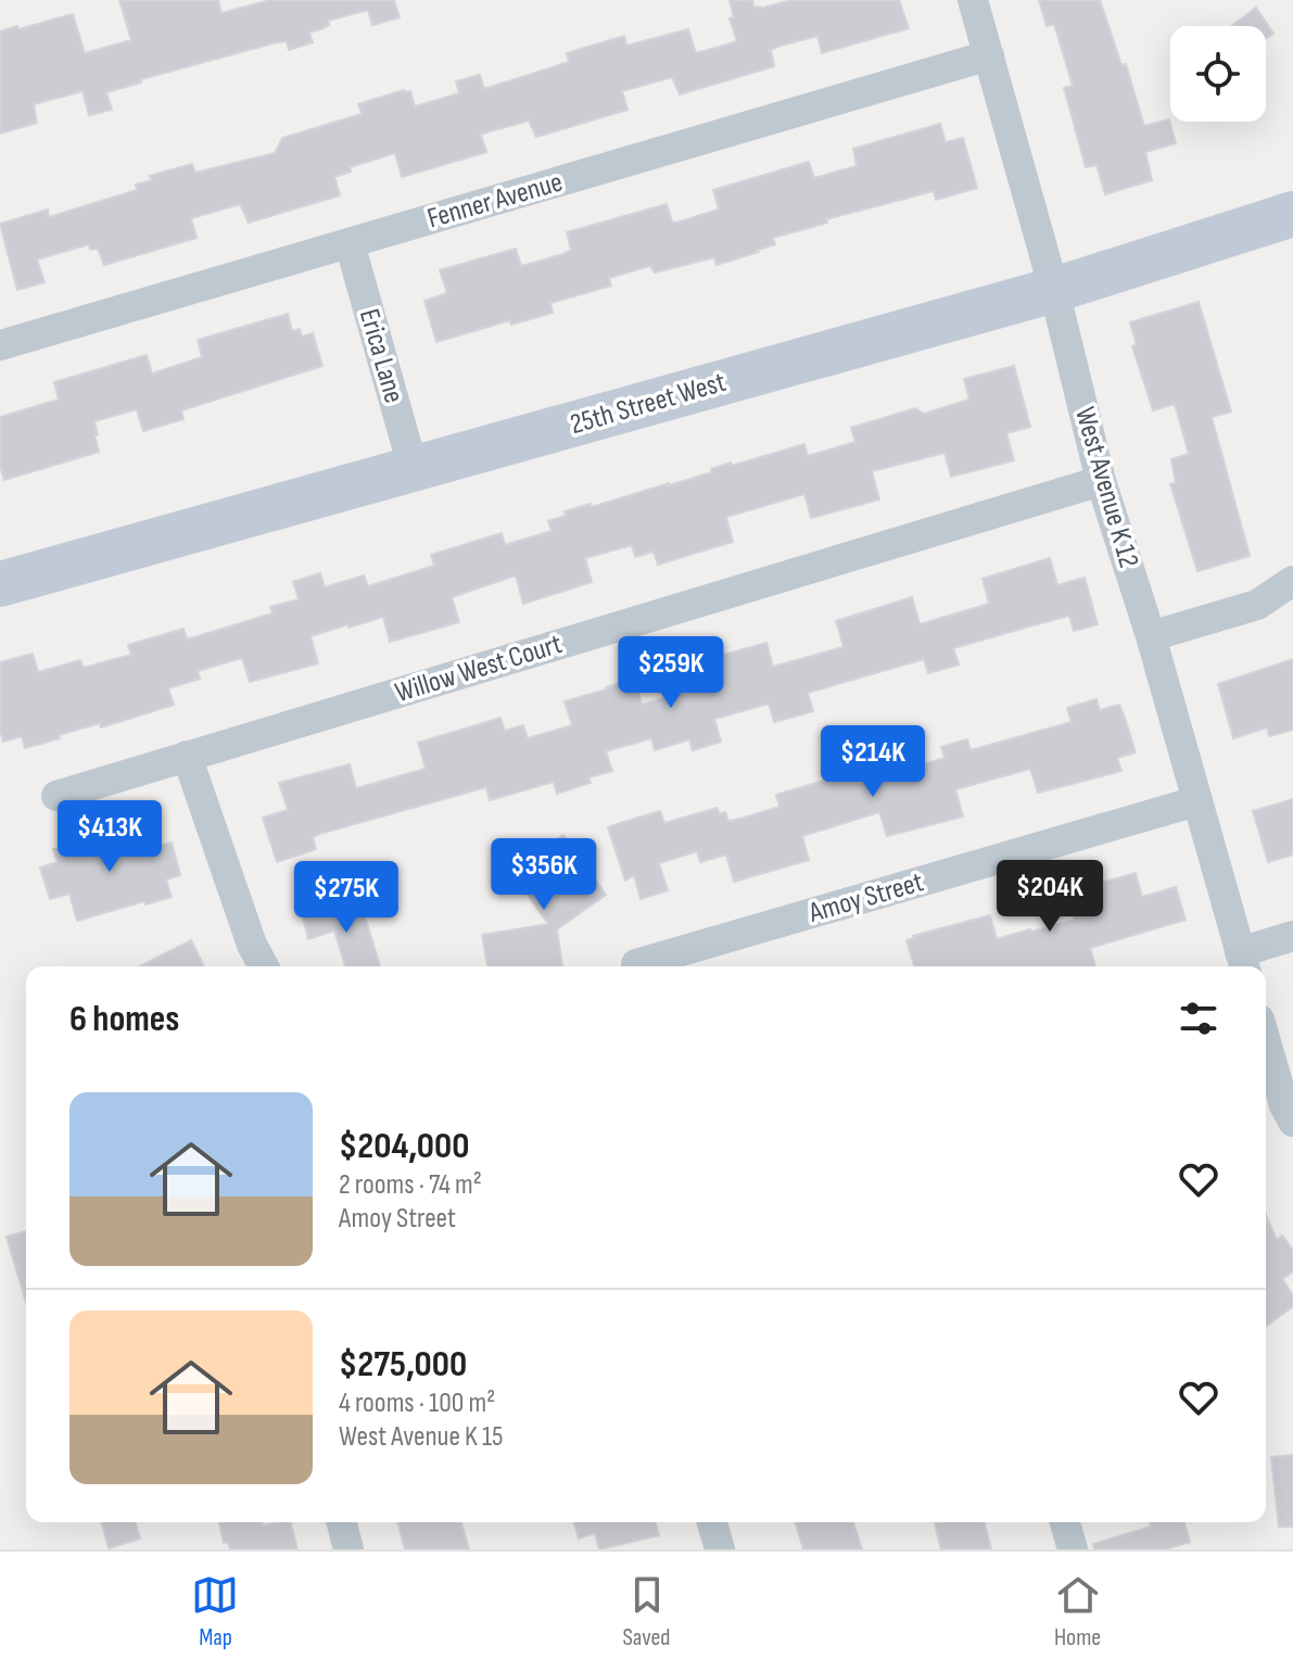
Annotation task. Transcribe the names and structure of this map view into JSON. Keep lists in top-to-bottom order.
{
  "streets": {
    "street": [
      "Fenner Avenue",
      "Erica Lane",
      "25th Street West",
      "West Avenue K 12",
      "Willow West Court",
      "Amoy Street"
    ]
  },
  "crossings": [
    ["Fenner Avenue", "Erica Lane"],
    ["Fenner Avenue", "West Avenue K 12"],
    ["Erica Lane", "25th Street West"],
    ["25th Street West", "West Avenue K 12"],
    ["West Avenue K 12", "Willow West Court"],
    ["West Avenue K 12", "Amoy Street"]
  ],
  "page": {
    "price": [
      "$259K",
      "$214K",
      "$413K",
      "$356K",
      "$204K",
      "$275K"
    ],
    "heading": "6 homes",
    "list": [
      {
        "name": "$204,000",
        "note": "2 rooms · 74 m² · Amoy Street"
      },
      {
        "name": "$275,000",
        "note": "4 rooms · 100 m² · West Avenue K 15"
      }
    ],
    "tabs": ["Map", "Saved", "Home"]
  }
}
